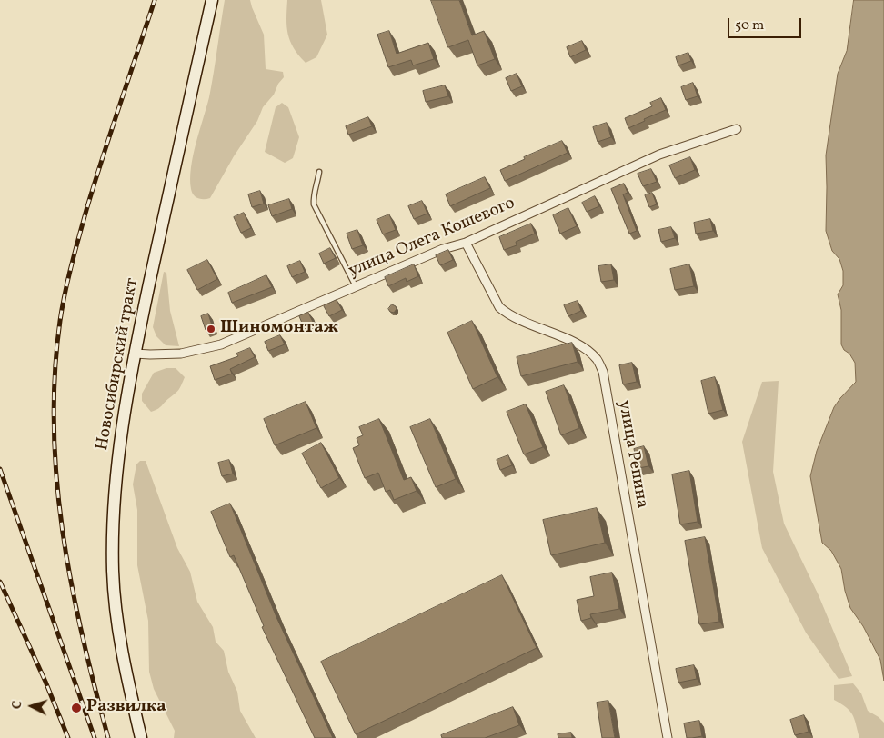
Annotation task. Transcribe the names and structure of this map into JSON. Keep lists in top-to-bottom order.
{
  "streets": {
    "main road": ["Новосибирский тракт"],
    "street": ["улица Олега Кошевого", "улица Репина"]
  },
  "crossings": [
    ["улица Олега Кошевого", "Новосибирский тракт"],
    ["улица Олега Кошевого", "улица Репина"]
  ],
  "places": ["Шиномонтаж", "Развилка"],
  "scale_bar": "50 m",
  "north": "left"
}
